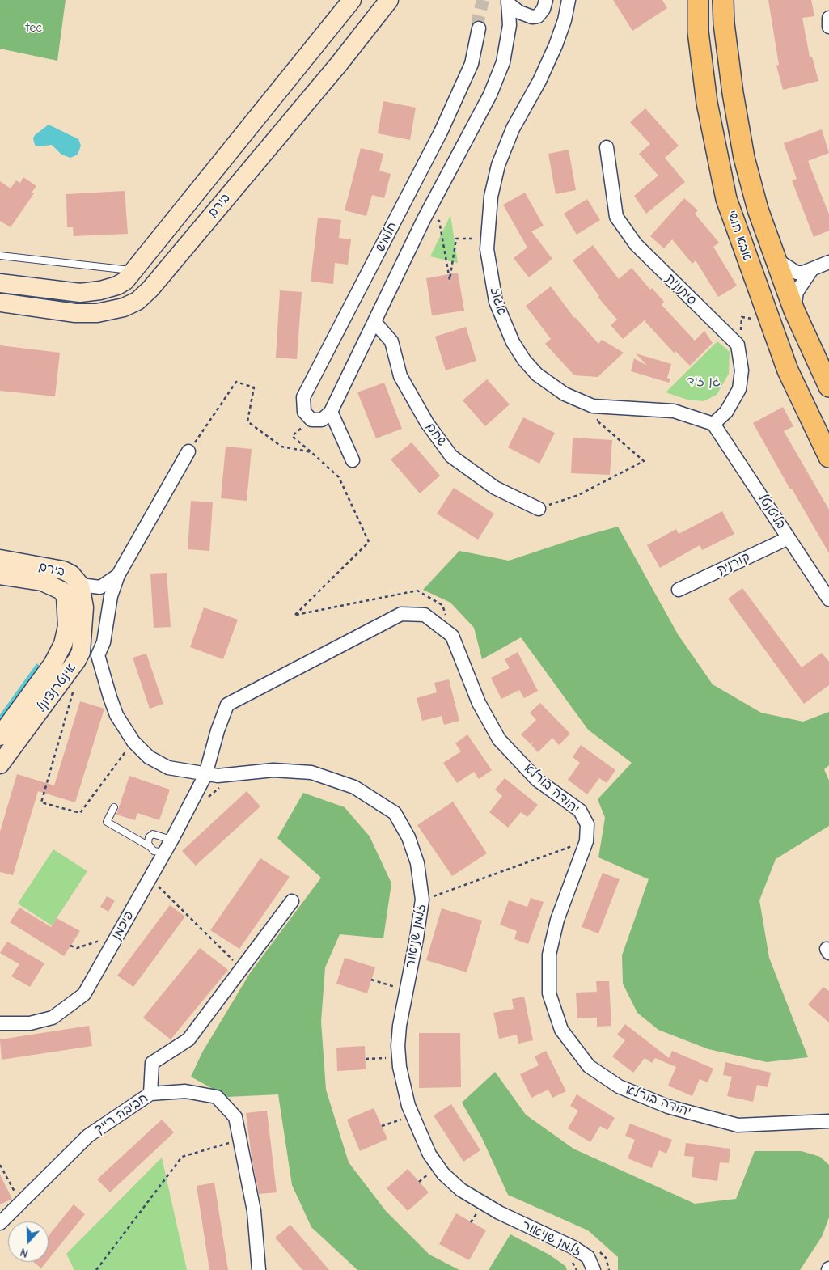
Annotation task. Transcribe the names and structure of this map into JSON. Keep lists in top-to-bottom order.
{
  "streets": {
    "main road": ["אבא חושי"],
    "street": [
      "בירם",
      "חלמיש",
      "סיתונית",
      "אגוז",
      "שחם",
      "בליטנטל",
      "קורנית",
      "אינטרנציונל",
      "יהודה בורלא",
      "פיכמן",
      "זלמן שניאור",
      "חביבה רייך"
    ]
  },
  "crossings": [
    ["בירם", "אינטרנציונל"],
    ["בירם", "זלמן שניאור"],
    ["חלמיש", "שחם"],
    ["סיתונית", "אגוז"],
    ["סיתונית", "בליטנטל"],
    ["אגוז", "בליטנטל"],
    ["בליטנטל", "קורנית"],
    ["אינטרנציונל", "זלמן שניאור"],
    ["פיכמן", "זלמן שניאור"]
  ],
  "parks": ["tec", "גן זיד"],
  "north": "bottom"
}
